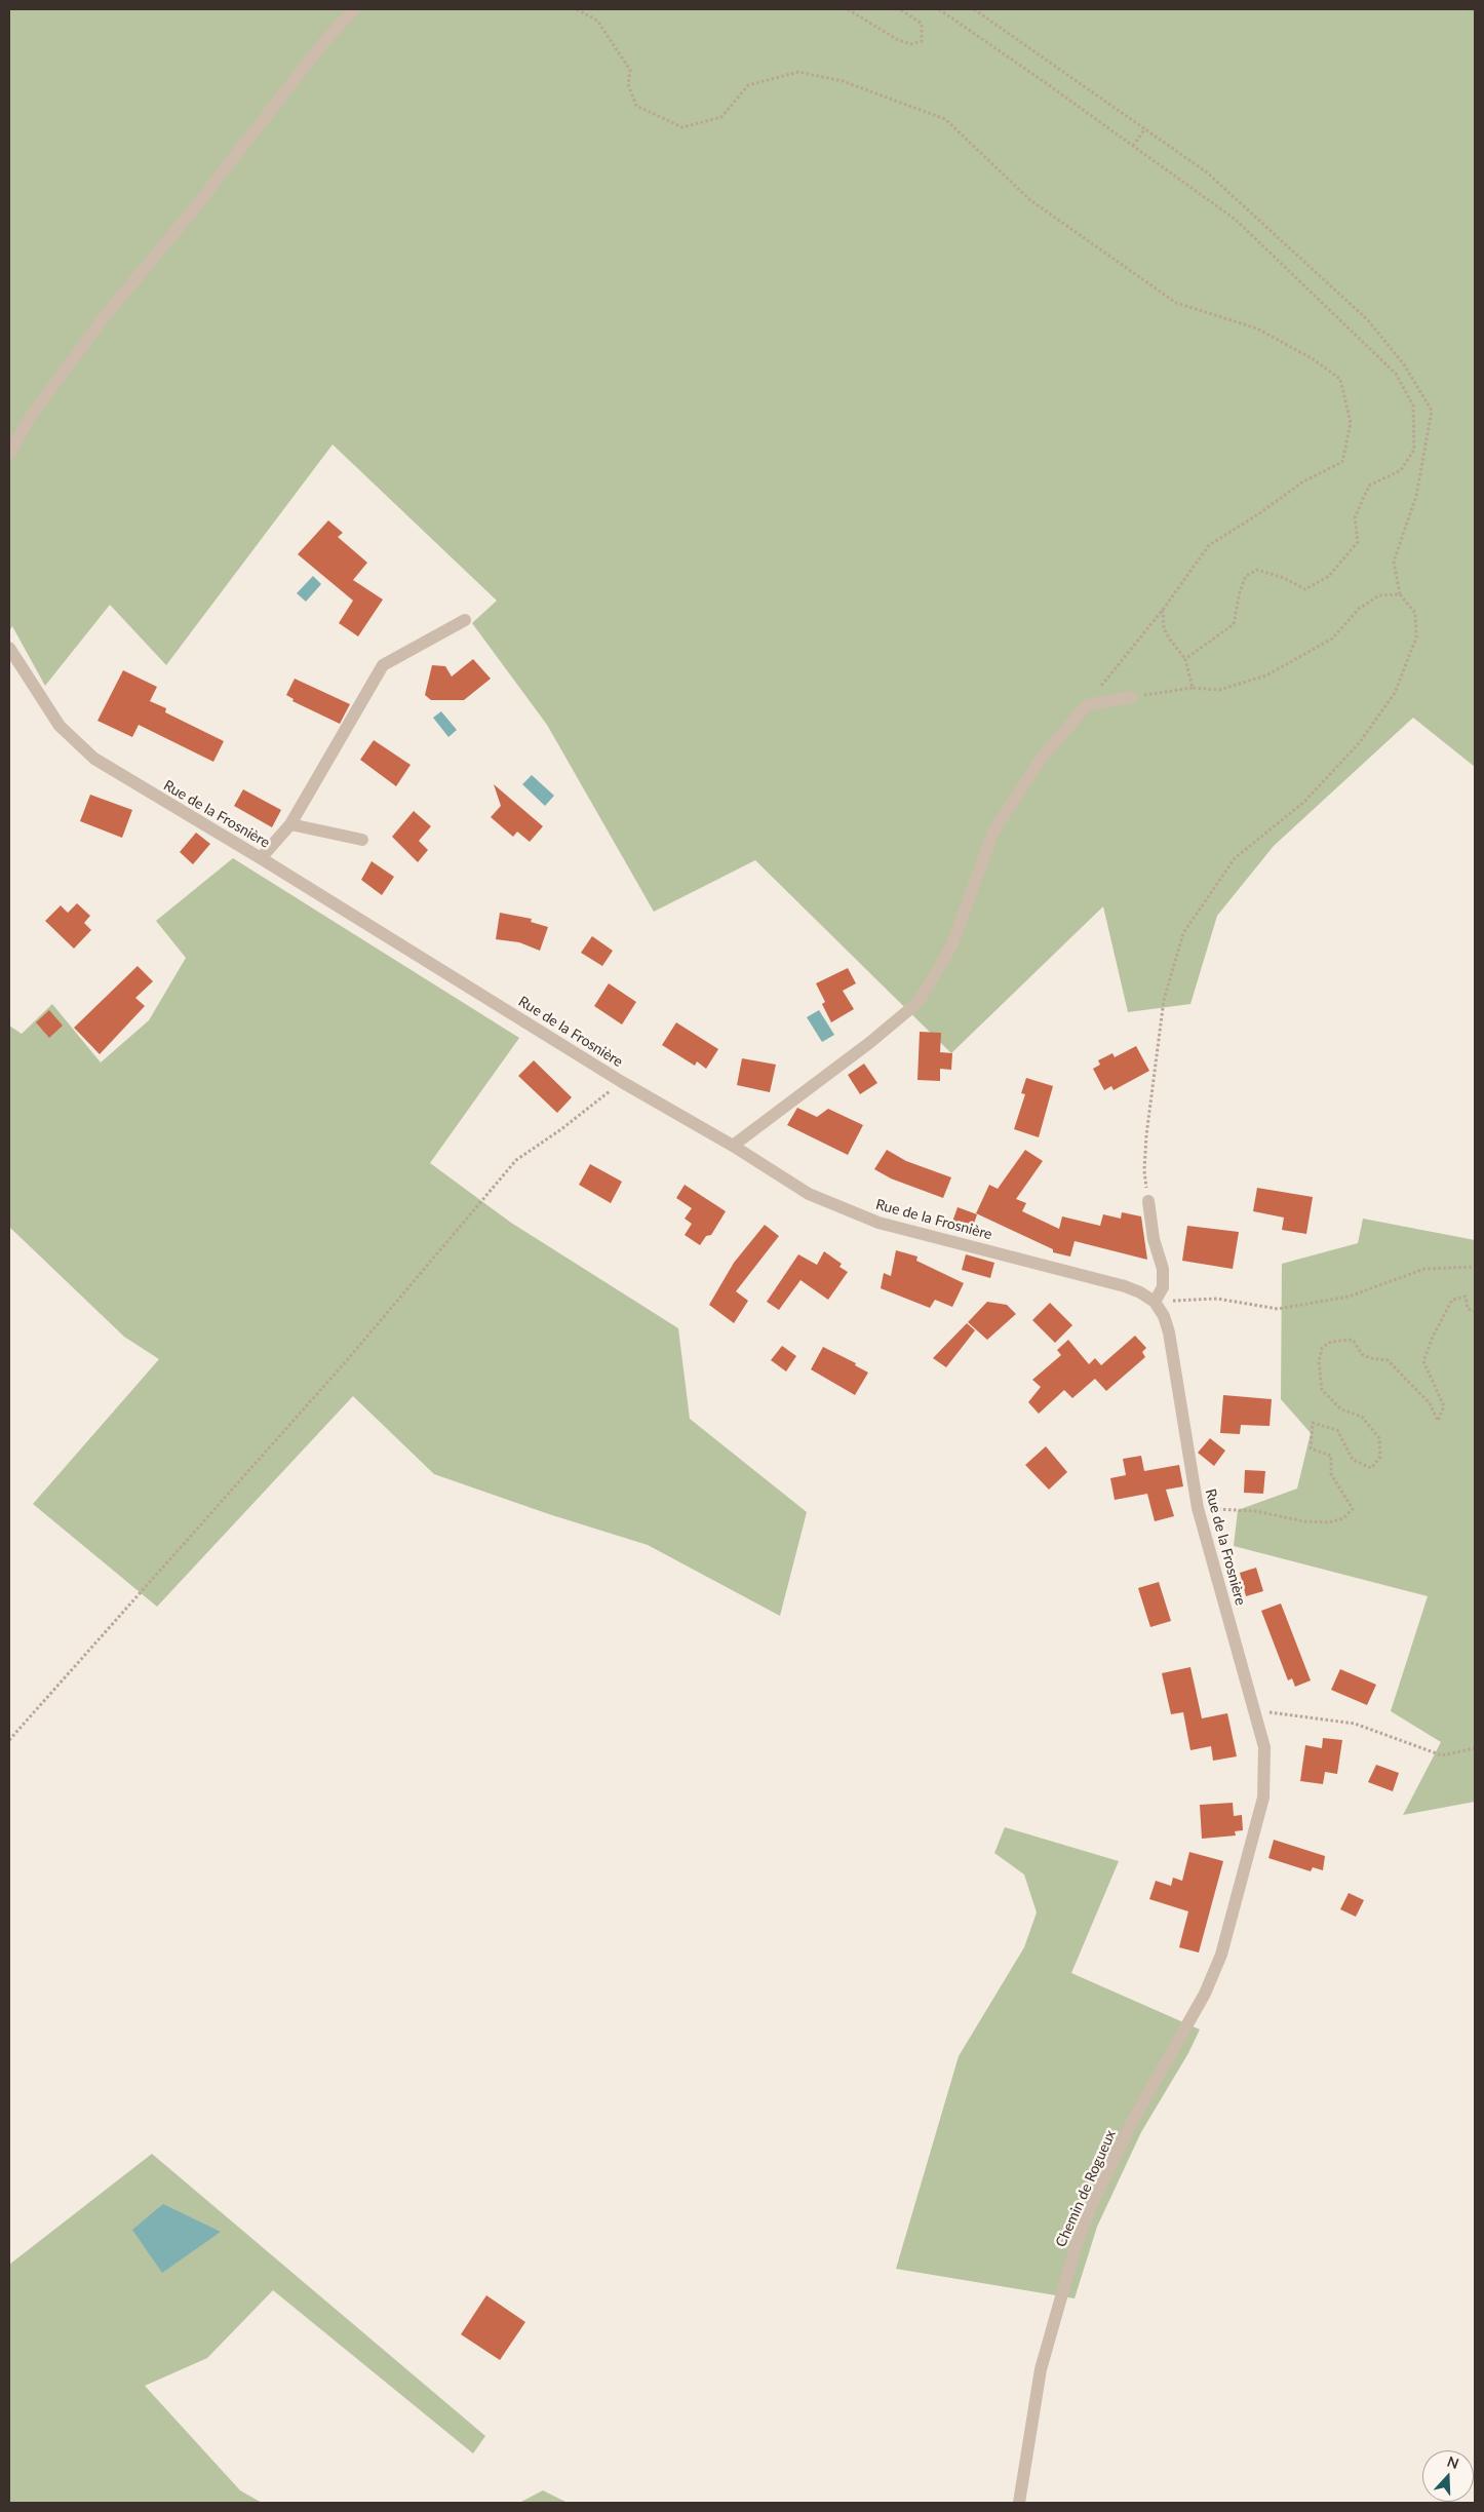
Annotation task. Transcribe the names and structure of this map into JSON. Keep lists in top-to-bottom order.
{
  "streets": {
    "street": ["Rue de la Frosnière", "Chemin de Rogueux"]
  },
  "crossings": [
    ["Rue de la Frosnière", "Chemin de Rogueux"]
  ],
  "north": "top"
}
